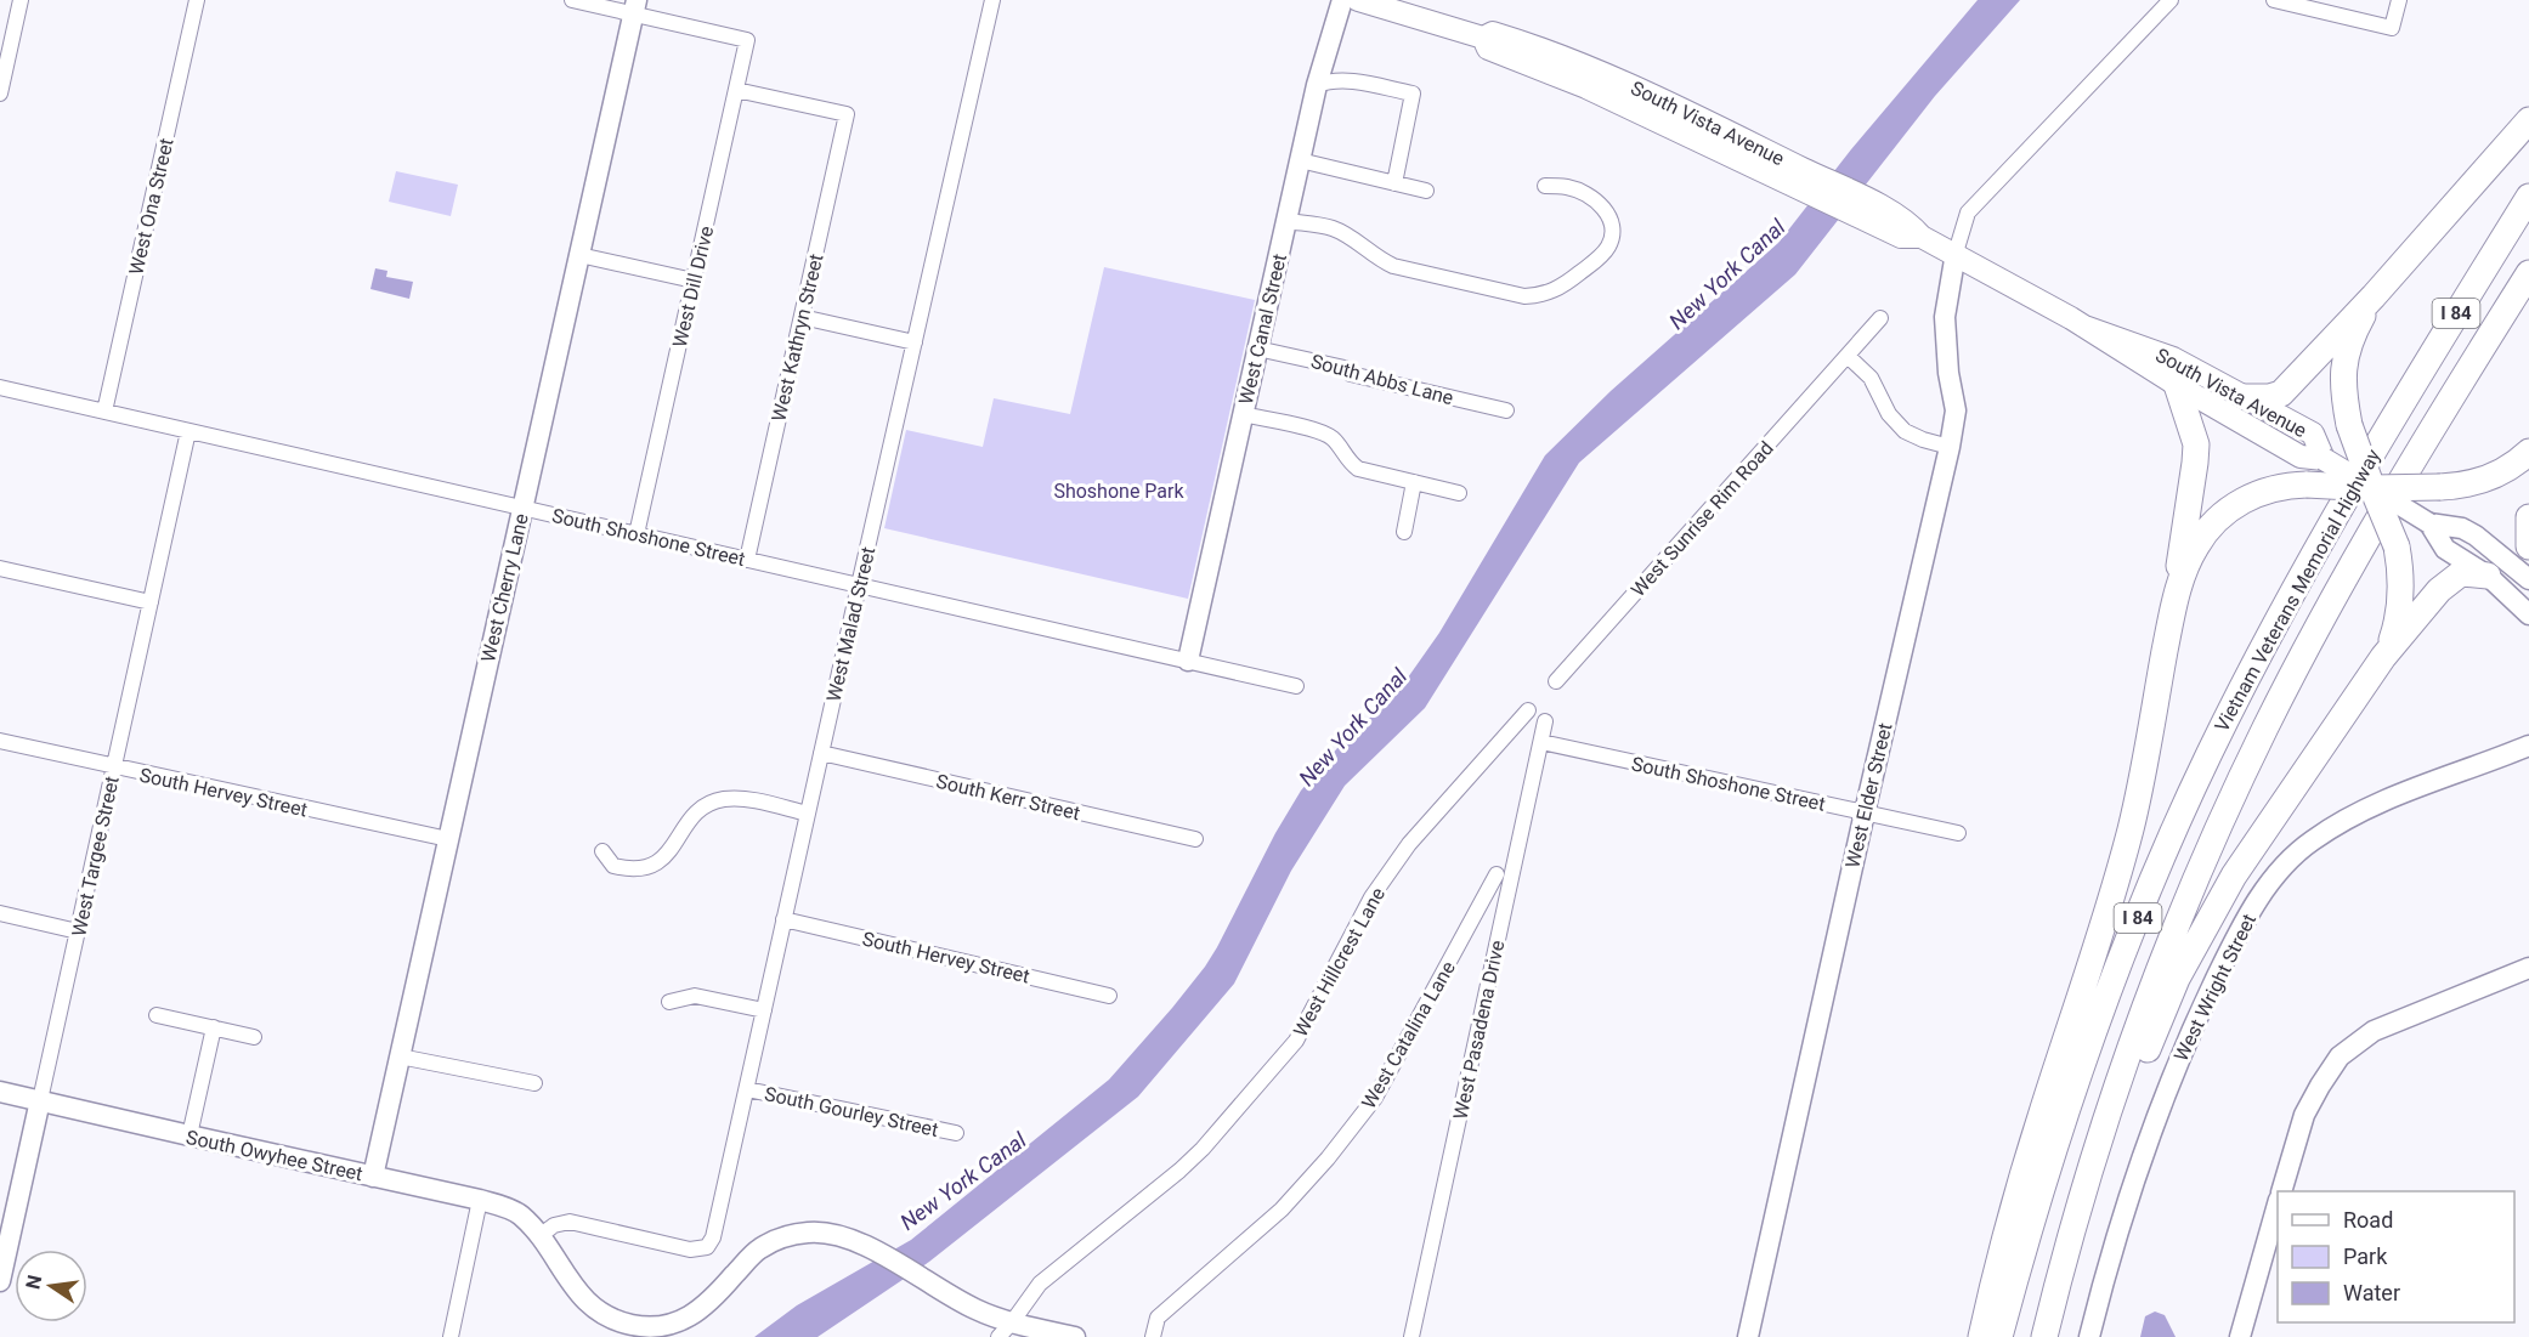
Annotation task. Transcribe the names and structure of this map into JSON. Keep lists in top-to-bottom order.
{
  "streets": {
    "highway": ["I 84", "Vietnam Veterans Memorial Highway"],
    "main road": ["South Vista Avenue"],
    "street": [
      "West Ona Street",
      "West Dill Drive",
      "West Canal Street",
      "West Kathryn Street",
      "South Abbs Lane",
      "West Sunrise Rim Road",
      "South Shoshone Street",
      "West Cherry Lane",
      "West Malad Street",
      "South Hervey Street",
      "West Elder Street",
      "South Kerr Street",
      "West Targee Street",
      "West Hillcrest Lane",
      "West Wright Street",
      "West Pasadena Drive",
      "West Catalina Lane",
      "South Gourley Street",
      "South Owyhee Street"
    ]
  },
  "crossings": [
    ["South Vista Avenue", "West Elder Street"],
    ["West Ona Street", "South Shoshone Street"],
    ["West Dill Drive", "West Kathryn Street"],
    ["West Dill Drive", "South Shoshone Street"],
    ["West Dill Drive", "West Cherry Lane"],
    ["West Canal Street", "South Abbs Lane"],
    ["West Canal Street", "South Shoshone Street"],
    ["West Kathryn Street", "South Shoshone Street"],
    ["South Shoshone Street", "West Cherry Lane"],
    ["South Shoshone Street", "West Malad Street"],
    ["South Shoshone Street", "West Elder Street"],
    ["South Shoshone Street", "West Targee Street"],
    ["South Shoshone Street", "West Pasadena Drive"],
    ["West Cherry Lane", "South Hervey Street"],
    ["West Cherry Lane", "South Owyhee Street"],
    ["West Malad Street", "South Hervey Street"],
    ["West Malad Street", "South Kerr Street"],
    ["West Malad Street", "South Gourley Street"],
    ["West Malad Street", "South Owyhee Street"],
    ["South Hervey Street", "West Targee Street"],
    ["West Targee Street", "South Owyhee Street"],
    ["West Hillcrest Lane", "South Owyhee Street"]
  ],
  "water": ["New York Canal"],
  "parks": ["Shoshone Park"],
  "legend": ["Road", "Park", "Water"],
  "north": "left"
}
